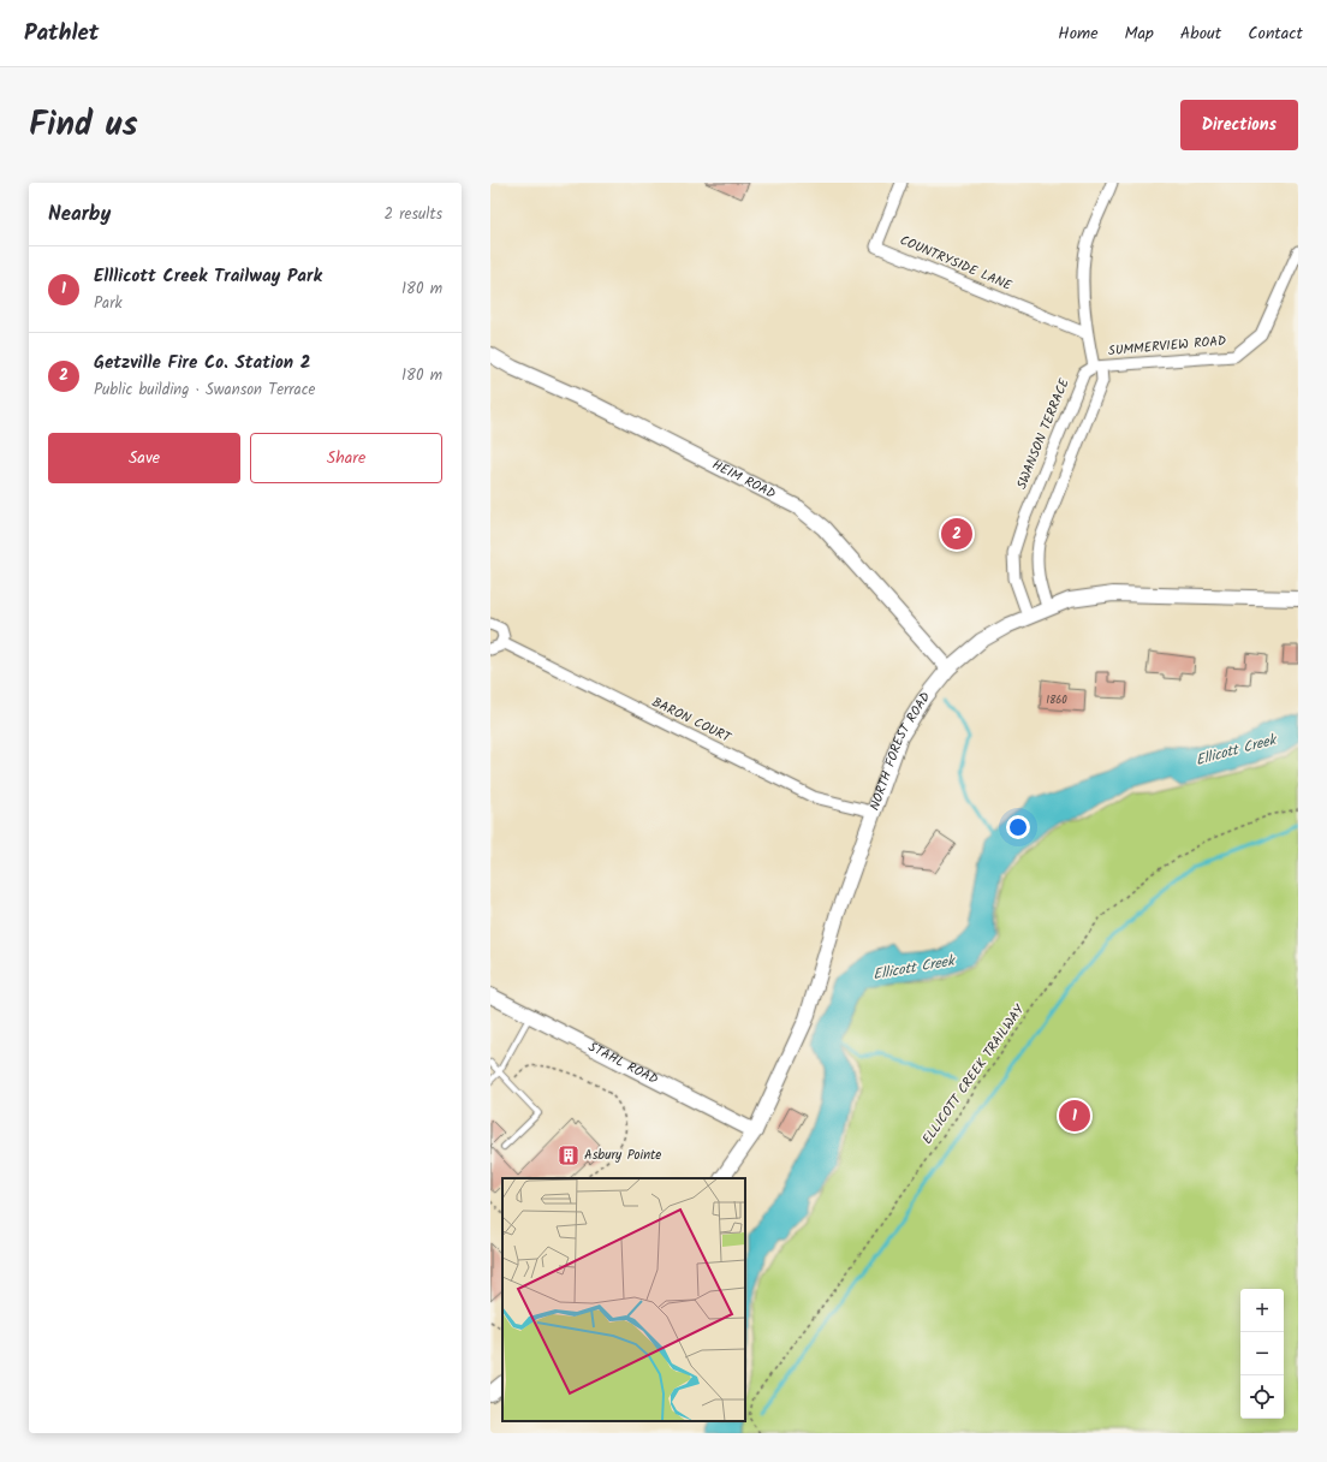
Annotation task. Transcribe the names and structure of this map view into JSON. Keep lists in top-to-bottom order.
{
  "streets": {
    "street": [
      "COUNTRYSIDE LANE",
      "SUMMERVIEW ROAD",
      "SWANSON TERRACE",
      "HEIM ROAD",
      "BARON COURT",
      "NORTH FOREST ROAD",
      "STAHL ROAD"
    ],
    "path": ["ELLICOTT CREEK TRAILWAY"]
  },
  "crossings": [
    ["SUMMERVIEW ROAD", "SWANSON TERRACE"],
    ["SWANSON TERRACE", "NORTH FOREST ROAD"],
    ["HEIM ROAD", "NORTH FOREST ROAD"],
    ["BARON COURT", "NORTH FOREST ROAD"],
    ["NORTH FOREST ROAD", "STAHL ROAD"]
  ],
  "water": ["Ellicott Creek"],
  "places": {
    "building": ["Asbury Pointe"]
  },
  "house_numbers": ["1860"],
  "page": {
    "header": "Pathlet",
    "nav": [
      "Home",
      "Map",
      "About",
      "Contact"
    ],
    "title": "Find us",
    "buttons": [
      "Directions",
      ["Save", "Share"]
    ],
    "heading": ["Nearby", "2 results"],
    "list": [
      {
        "mark": "1",
        "name": "Elllicott Creek Trailway Park",
        "note": "Park",
        "value": "180 m"
      },
      {
        "mark": "2",
        "name": "Getzville Fire Co. Station 2",
        "note": "Public building · Swanson Terrace",
        "value": "180 m"
      }
    ],
    "pins": ["2", "1"],
    "map_buttons": ["+", "−"]
  }
}
